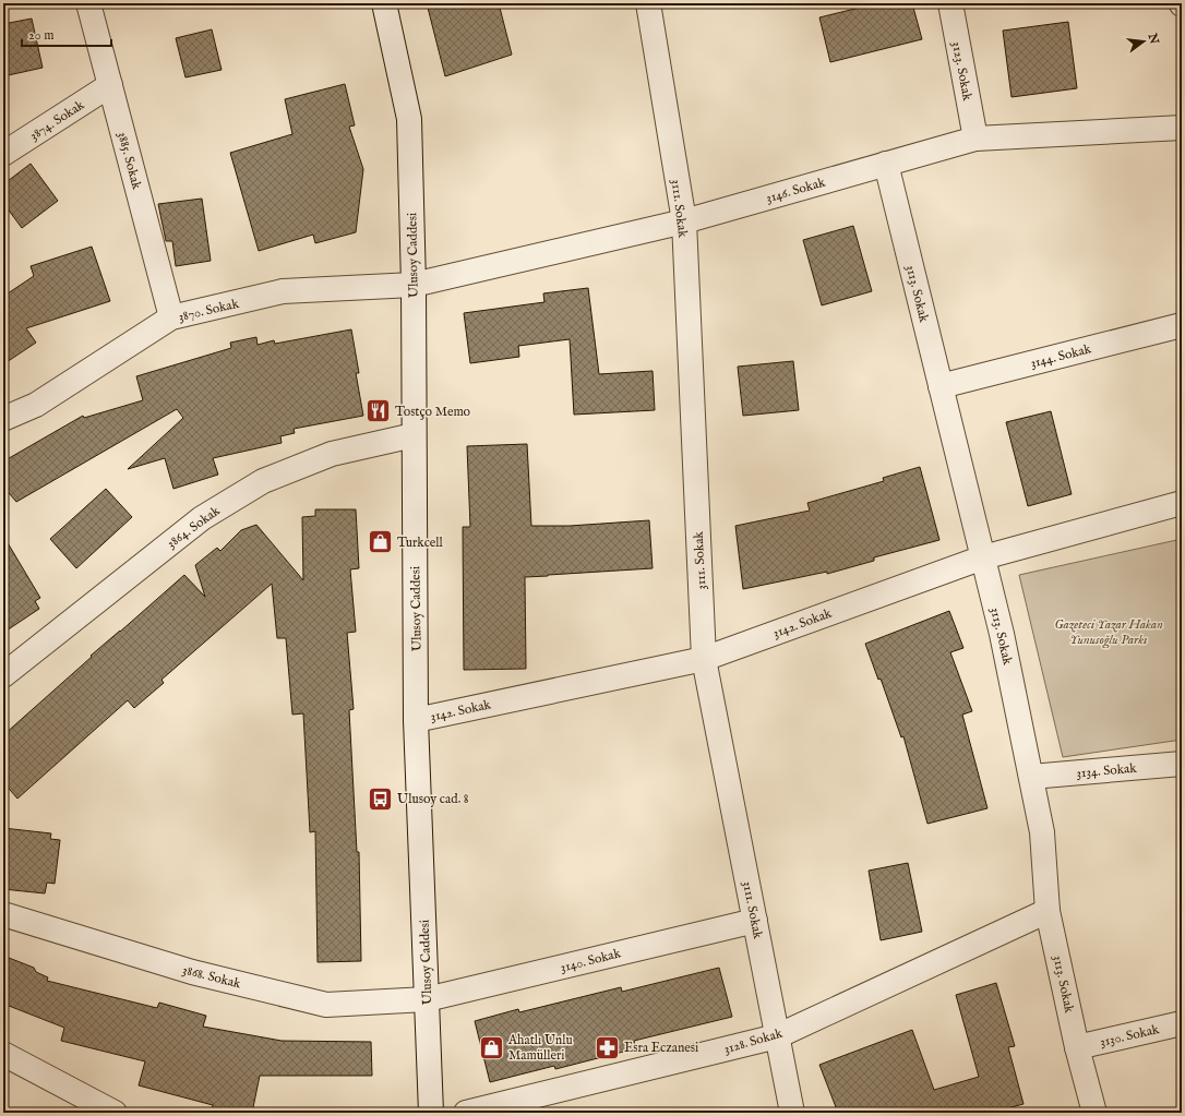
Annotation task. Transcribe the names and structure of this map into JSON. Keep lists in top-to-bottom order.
{
  "streets": {
    "street": [
      "3123. Sokak",
      "3874. Sokak",
      "3885. Sokak",
      "3146. Sokak",
      "3111. Sokak",
      "Ulusoy Caddesi",
      "3113. Sokak",
      "3870. Sokak",
      "3144. Sokak",
      "3864. Sokak",
      "3142. Sokak",
      "3134. Sokak",
      "3140. Sokak",
      "3868. Sokak",
      "3130. Sokak",
      "3128. Sokak"
    ]
  },
  "crossings": [
    ["3123. Sokak", "3146. Sokak"],
    ["3874. Sokak", "3885. Sokak"],
    ["3885. Sokak", "3870. Sokak"],
    ["3146. Sokak", "3111. Sokak"],
    ["3146. Sokak", "Ulusoy Caddesi"],
    ["3146. Sokak", "3113. Sokak"],
    ["3146. Sokak", "3870. Sokak"],
    ["3111. Sokak", "3142. Sokak"],
    ["3111. Sokak", "3140. Sokak"],
    ["3111. Sokak", "3128. Sokak"],
    ["Ulusoy Caddesi", "3870. Sokak"],
    ["Ulusoy Caddesi", "3864. Sokak"],
    ["Ulusoy Caddesi", "3142. Sokak"],
    ["Ulusoy Caddesi", "3140. Sokak"],
    ["Ulusoy Caddesi", "3868. Sokak"],
    ["3113. Sokak", "3144. Sokak"],
    ["3113. Sokak", "3142. Sokak"],
    ["3113. Sokak", "3134. Sokak"],
    ["3113. Sokak", "3130. Sokak"],
    ["3113. Sokak", "3128. Sokak"],
    ["3140. Sokak", "3868. Sokak"]
  ],
  "parks": ["Gazeteci Yazar Hakan Yunusoğlu Parkı"],
  "places": {
    "restaurant": ["Tostço Memo"],
    "shop": ["Turkcell", "Ahatlı Unlu Mamülleri"],
    "bus stop": ["Ulusoy cad. 8"],
    "pharmacy": ["Esra Eczanesi"]
  },
  "scale_bar": "20 m",
  "north": "right"
}
